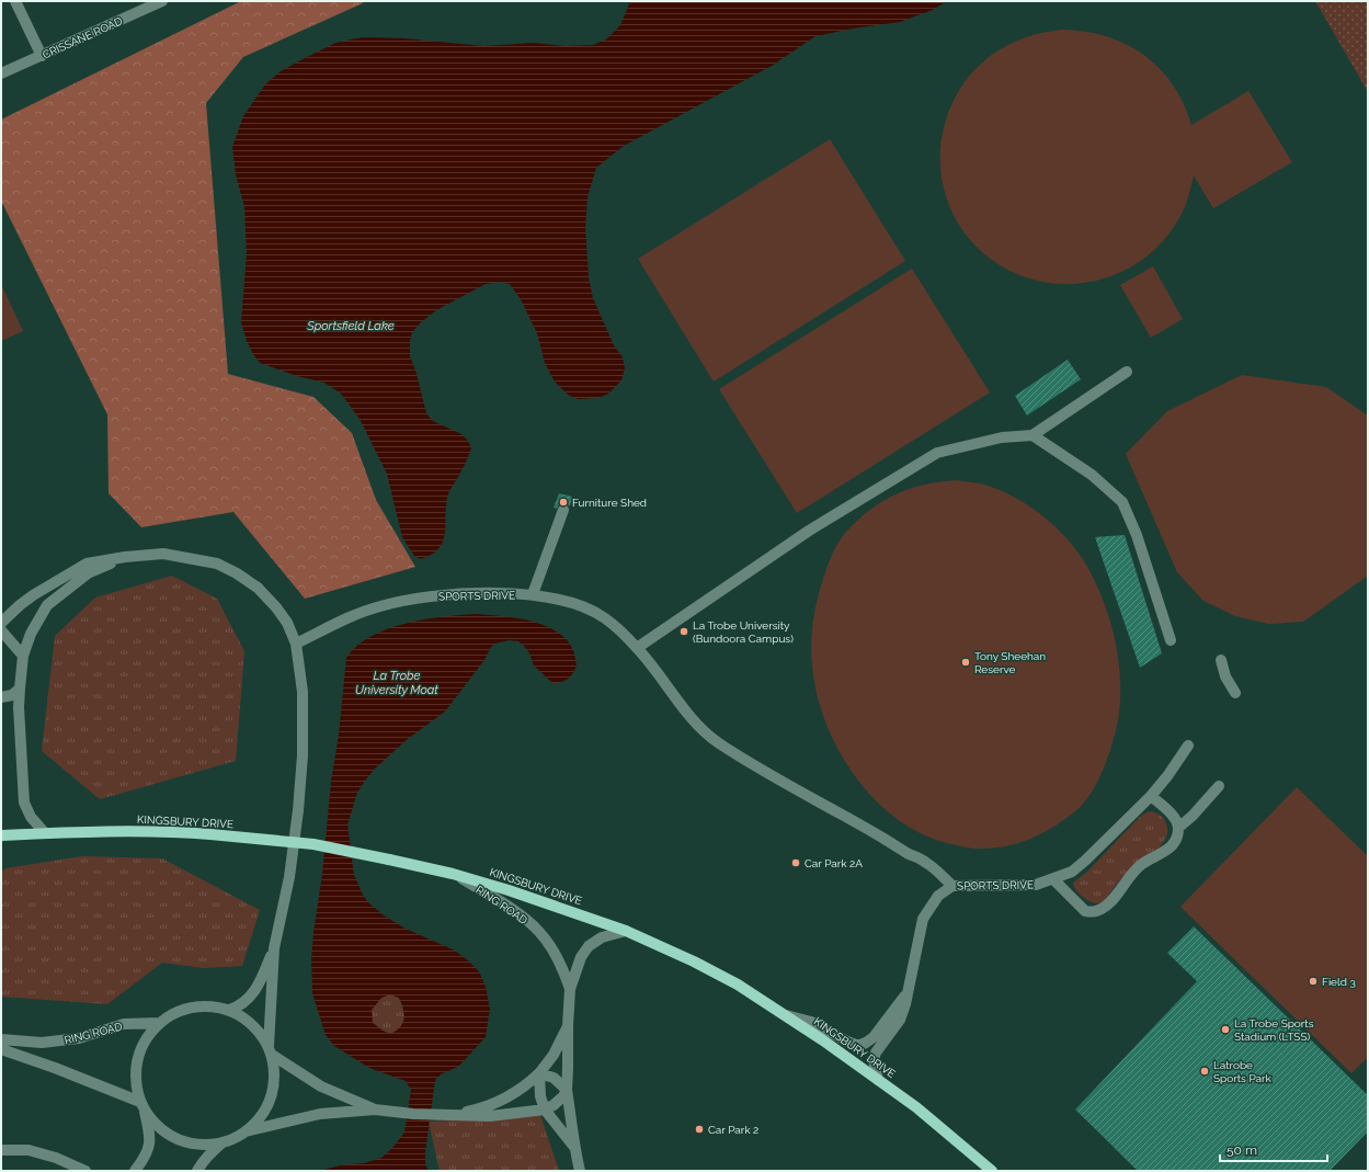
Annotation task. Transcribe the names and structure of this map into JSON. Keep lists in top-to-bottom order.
{
  "streets": {
    "main road": ["KINGSBURY DRIVE"],
    "street": ["CRISSANE ROAD", "SPORTS DRIVE", "RING ROAD"]
  },
  "crossings": [
    ["SPORTS DRIVE", "KINGSBURY DRIVE"],
    ["KINGSBURY DRIVE", "RING ROAD"]
  ],
  "water": ["Sportsfield Lake", "La Trobe University Moat"],
  "places": [
    "Furniture Shed",
    "La Trobe University (Bundoora Campus)",
    "Tony Sheehan Reserve",
    "Car Park 2A",
    "Field 3",
    "La Trobe Sports Stadium (LTSS)",
    "Latrobe Sports Park",
    "Car Park 2"
  ],
  "scale_bar": "50 m"
}
